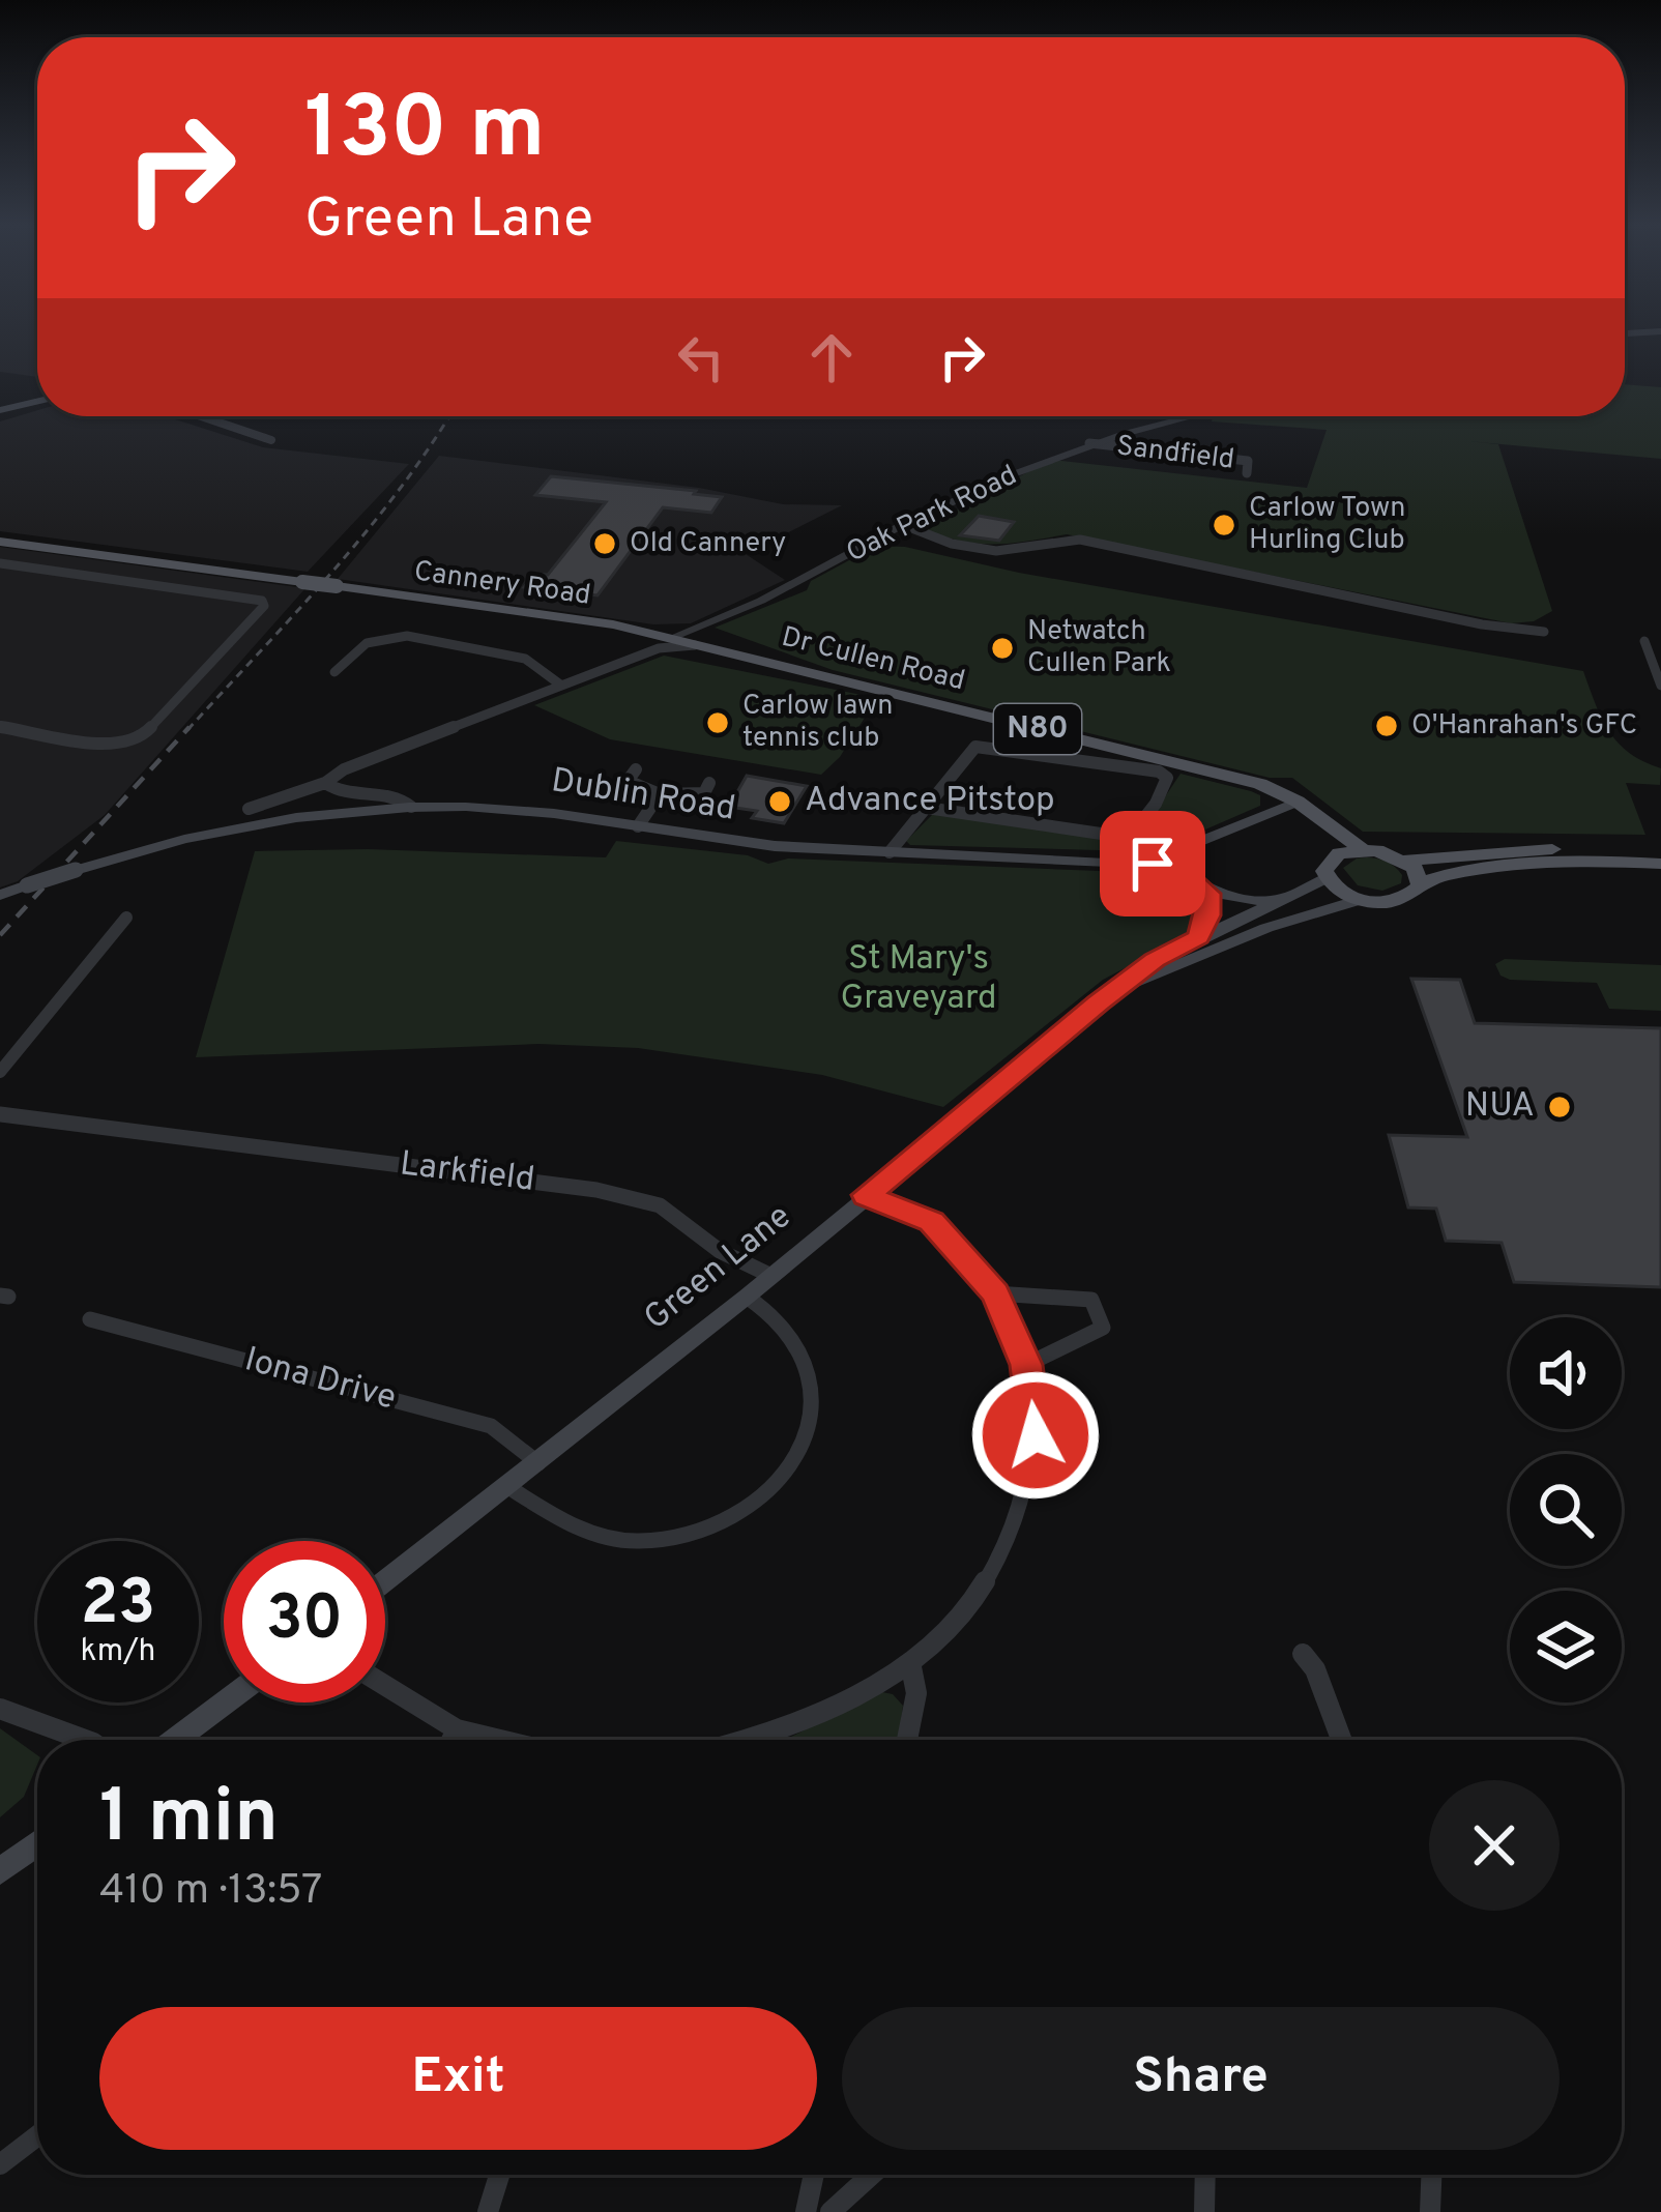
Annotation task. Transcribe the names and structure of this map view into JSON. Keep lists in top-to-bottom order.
{
  "streets": {
    "main road": [
      "Cannery Road",
      "Dr Cullen Road",
      "N80",
      "Dublin Road",
      "Green Lane"
    ],
    "street": [
      "Sandfield",
      "Oak Park Road",
      "Larkfield",
      "Iona Drive"
    ]
  },
  "crossings": [
    ["Sandfield", "Oak Park Road"],
    ["Oak Park Road", "Cannery Road"],
    ["Oak Park Road", "Dr Cullen Road"],
    ["Cannery Road", "Dr Cullen Road"],
    ["Dr Cullen Road", "N80"],
    ["Larkfield", "Green Lane"],
    ["Green Lane", "Iona Drive"]
  ],
  "parks": ["St Mary's Graveyard"],
  "places": [
    "Carlow Town Hurling Club",
    "Old Cannery",
    "Netwatch Cullen Park",
    "Carlow lawn tennis club",
    "O'Hanrahan's GFC",
    "Advance Pitstop",
    "NUA"
  ],
  "page": {
    "turn": ["130 m", "Green Lane"],
    "speed": "23 km/h",
    "limit": "30",
    "heading": ["1 min", "410 m · 13:57"],
    "buttons": ["Exit", "Share"]
  }
}
